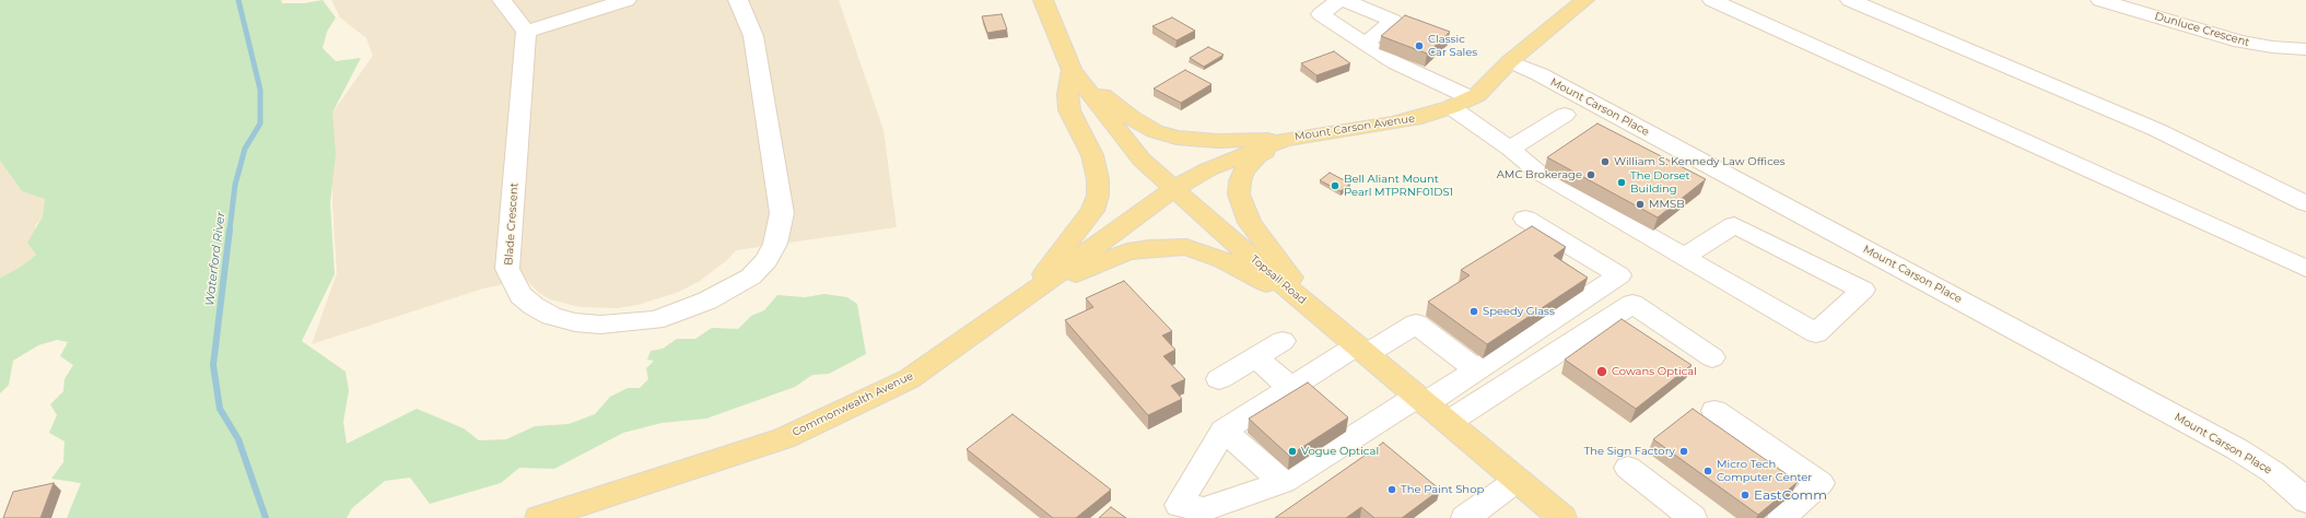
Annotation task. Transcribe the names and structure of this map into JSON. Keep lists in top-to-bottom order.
{
  "streets": {
    "main road": ["Mount Carson Avenue", "Topsail Road", "Commonwealth Avenue"],
    "street": ["Dunluce Crescent", "Mount Carson Place", "Blade Crescent"]
  },
  "crossings": [
    ["Mount Carson Place", "Mount Carson Avenue"],
    ["Mount Carson Avenue", "Topsail Road"],
    ["Mount Carson Avenue", "Commonwealth Avenue"],
    ["Topsail Road", "Commonwealth Avenue"]
  ],
  "water": ["Waterford River"],
  "places": [
    "Classic Car Sales",
    "William S. Kennedy Law Offices",
    "AMC Brokerage",
    "The Dorset Building",
    "Bell Aliant Mount Pearl MTPRNF01DS1",
    "MMSB",
    "Speedy Glass",
    "Cowans Optical",
    "Vogue Optical",
    "The Sign Factory",
    "Micro Tech Computer Center",
    "The Paint Shop",
    "EastComm"
  ]
}
